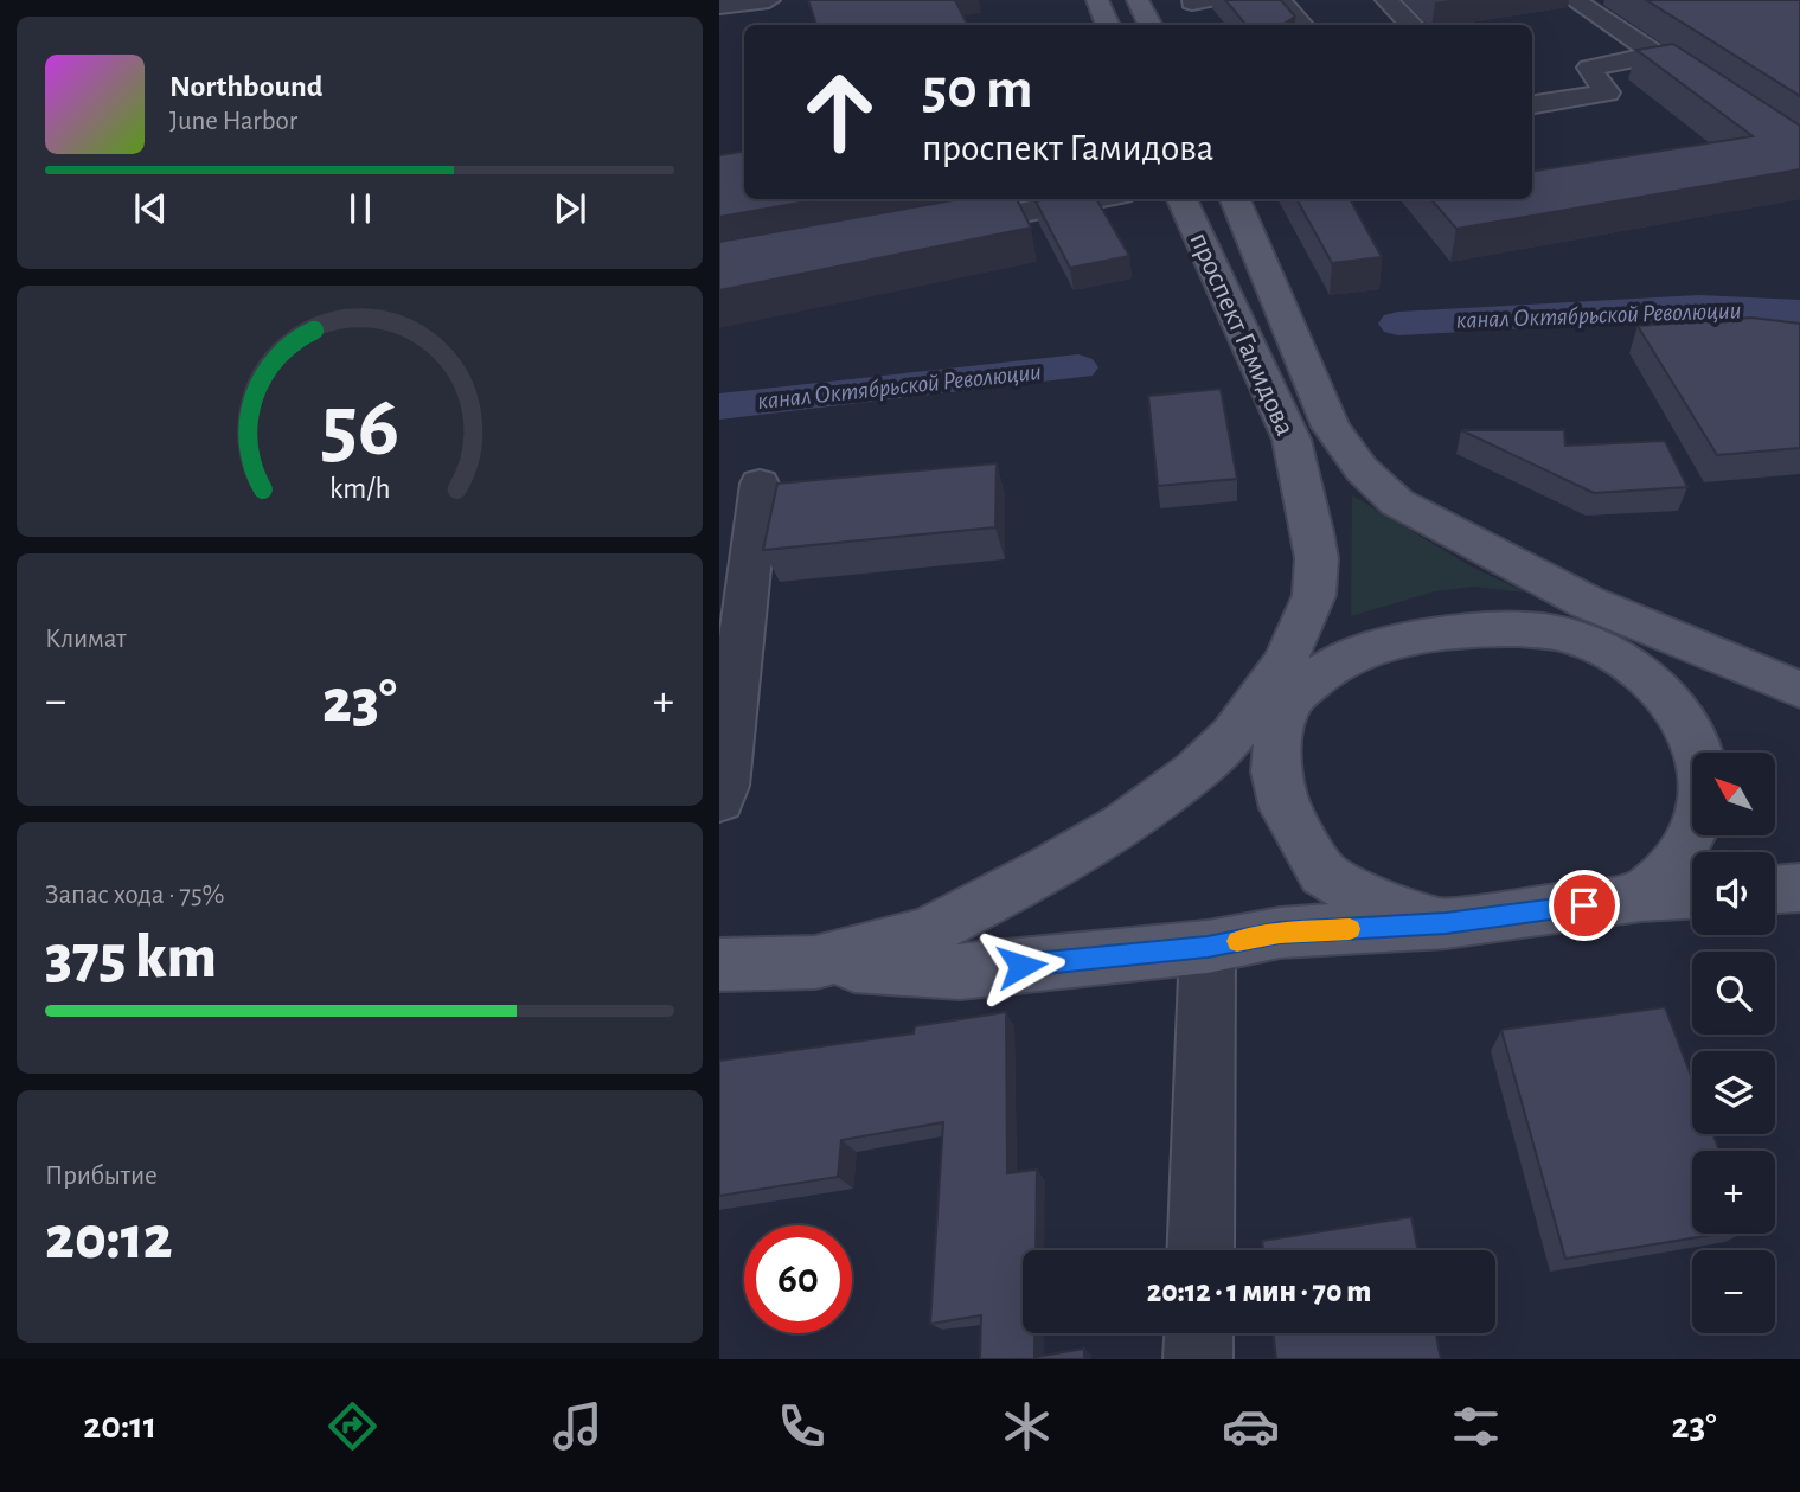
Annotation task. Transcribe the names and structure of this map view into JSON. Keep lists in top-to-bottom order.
{
  "streets": {
    "main road": ["проспект Гамидова"]
  },
  "water": ["канал Октябрьской Революции"],
  "north": "top left",
  "page": {
    "turn": ["50 m", "проспект Гамидова"],
    "song": ["Northbound", "June Harbor"],
    "tile": [
      "Климат",
      ["Запас хода · 75%", "375 km"],
      ["Прибытие", "20:12"]
    ],
    "heat": ["−", "23°", "+"],
    "map_buttons": ["+", "−"],
    "limit": "60",
    "trip": "20:12 · 1 мин · 70 m",
    "tabs": ["20:11", "23°"],
    "gauge": ["56", "km/h"]
  }
}
